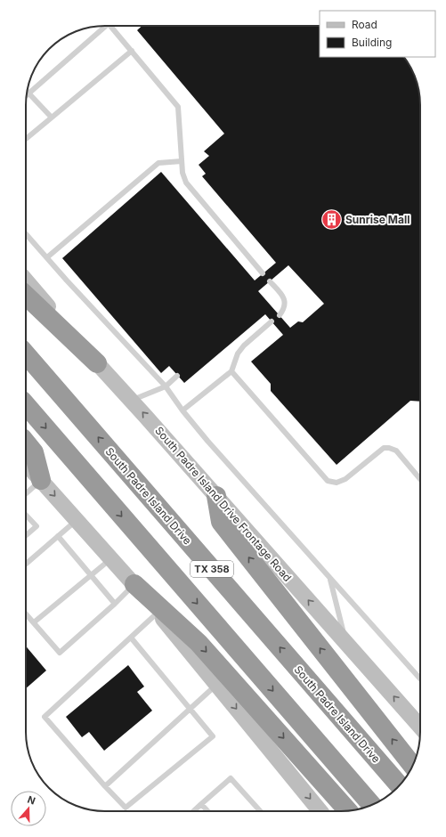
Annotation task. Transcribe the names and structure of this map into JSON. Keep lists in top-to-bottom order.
{
  "streets": {
    "highway": ["South Padre Island Drive", "TX 358"],
    "main road": ["South Padre Island Drive Frontage Road"]
  },
  "places": {
    "building": ["Sunrise Mall"]
  },
  "legend": ["Road", "Building"],
  "north": "top"
}
